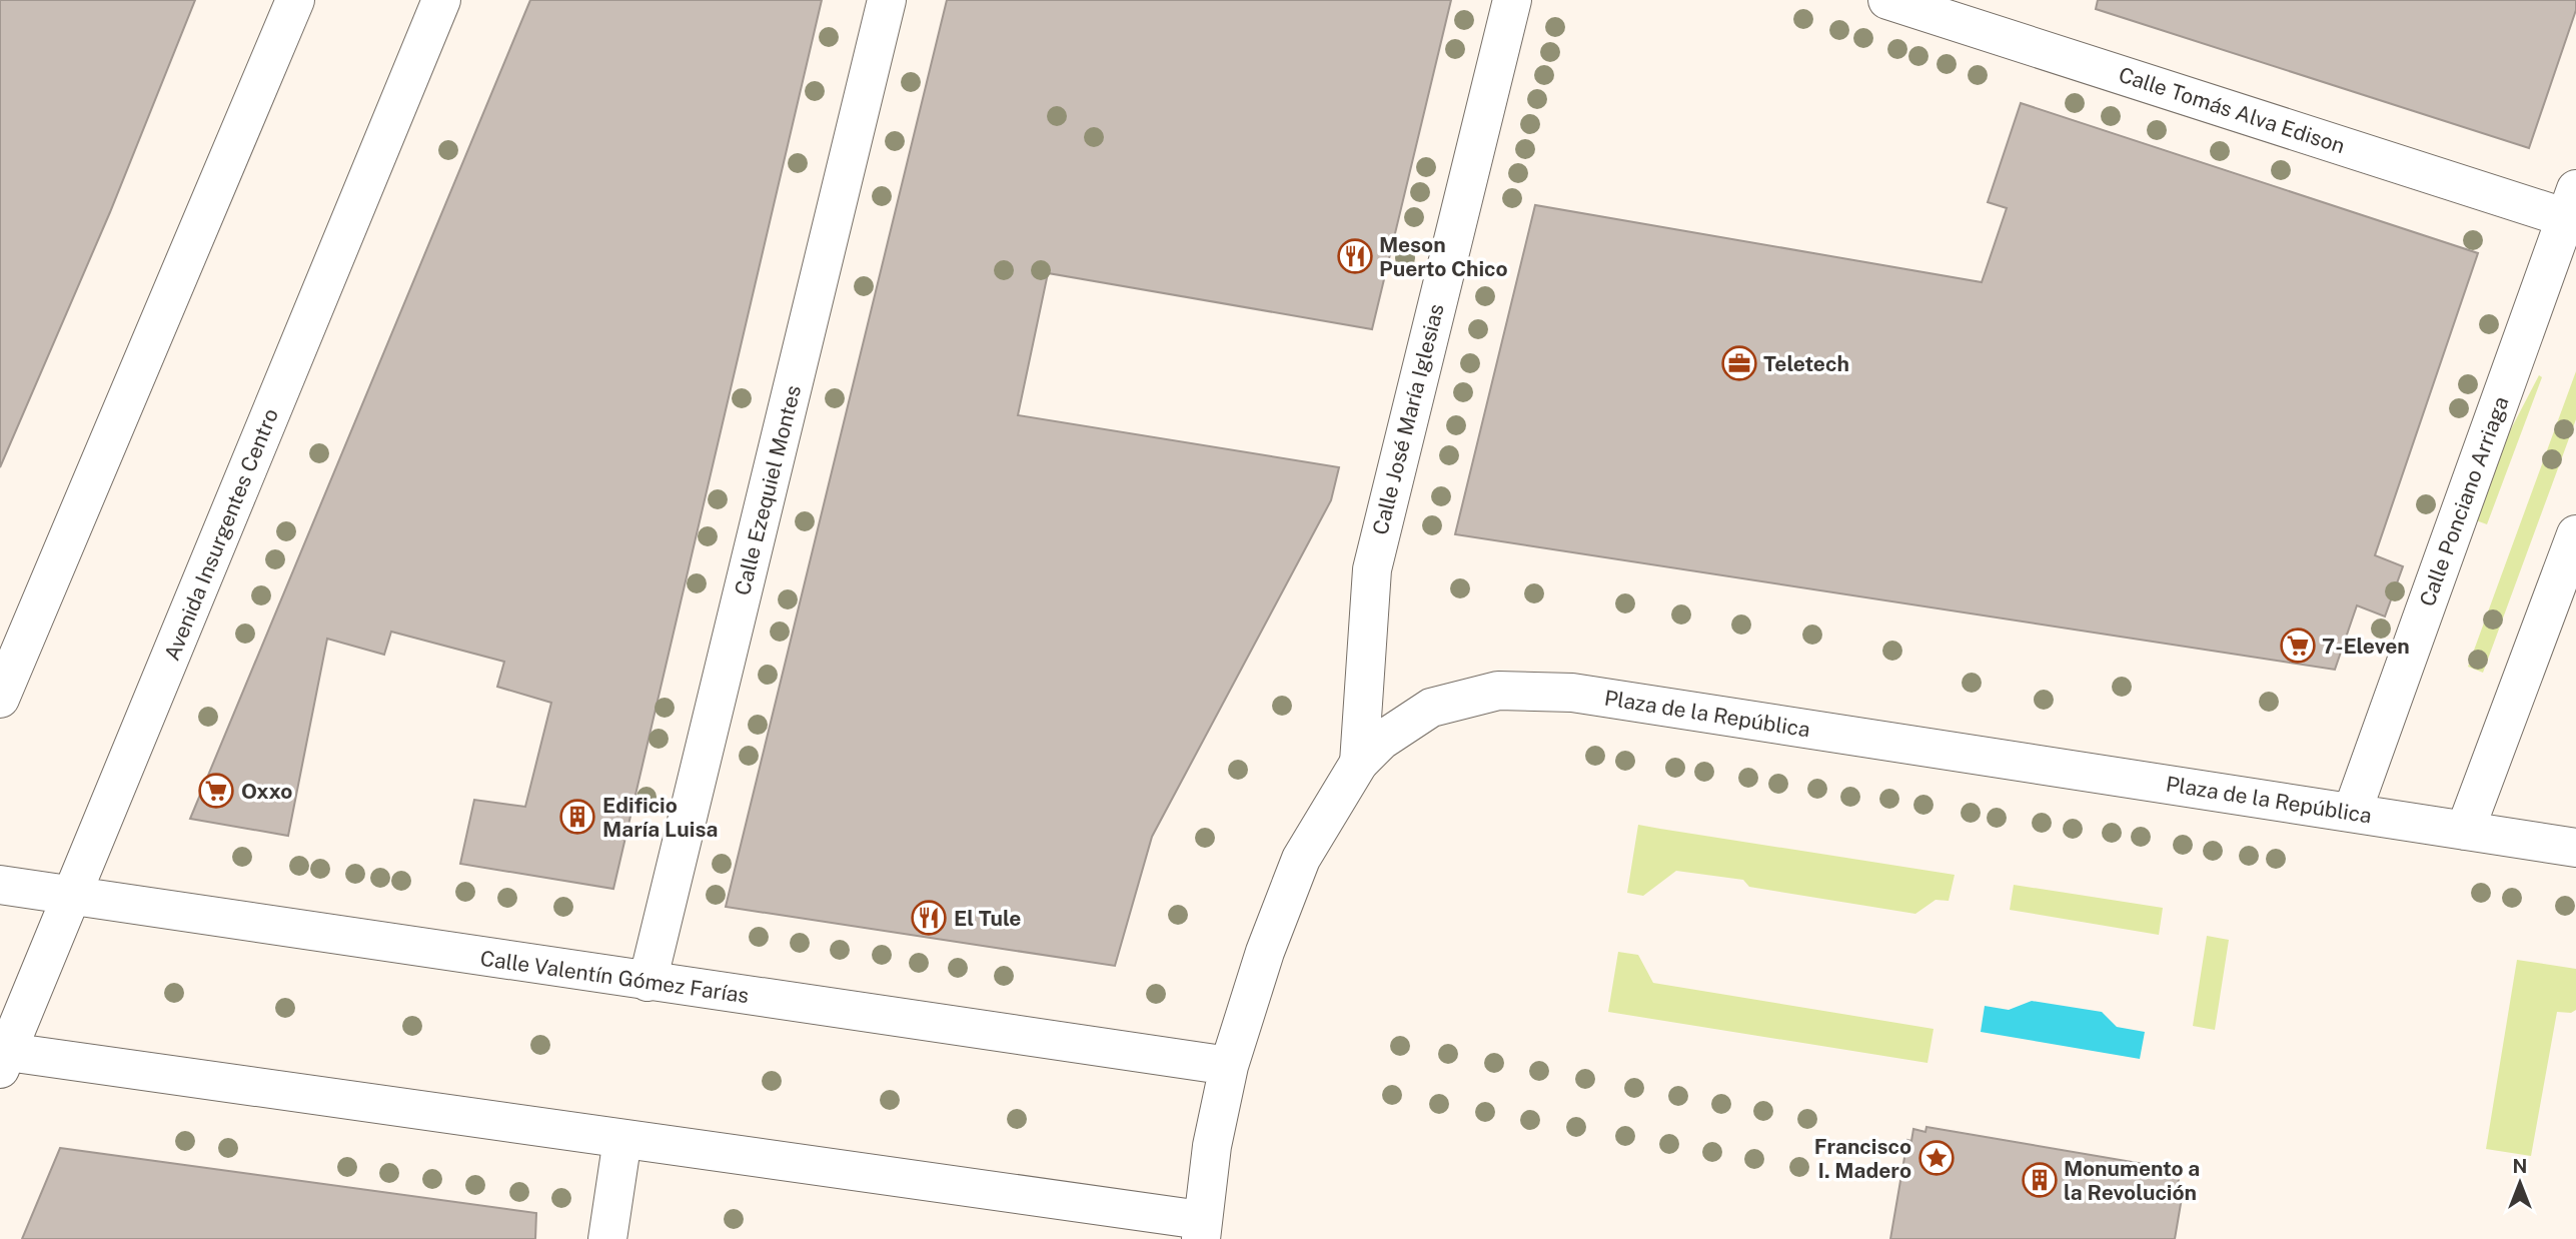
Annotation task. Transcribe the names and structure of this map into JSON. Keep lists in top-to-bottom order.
{
  "streets": {
    "street": [
      "Calle Tomás Alva Edison",
      "Calle José María Iglesias",
      "Calle Ezequiel Montes",
      "Calle Ponciano Arriaga",
      "Avenida Insurgentes Centro",
      "Plaza de la República",
      "Calle Valentín Gómez Farías"
    ]
  },
  "crossings": [
    ["Calle Tomás Alva Edison", "Calle Ponciano Arriaga"],
    ["Calle José María Iglesias", "Plaza de la República"],
    ["Calle Ezequiel Montes", "Calle Valentín Gómez Farías"],
    ["Calle Ponciano Arriaga", "Plaza de la República"],
    ["Avenida Insurgentes Centro", "Calle Valentín Gómez Farías"],
    ["Plaza de la República", "Calle Valentín Gómez Farías"]
  ],
  "places": {
    "restaurant": ["Meson Puerto Chico", "El Tule"],
    "office": ["Teletech"],
    "supermarket": ["7-Eleven", "Oxxo"],
    "building": ["Edificio María Luisa", "Monumento a la Revolución"],
    "place": ["Francisco I. Madero"]
  },
  "north": "top"
}
